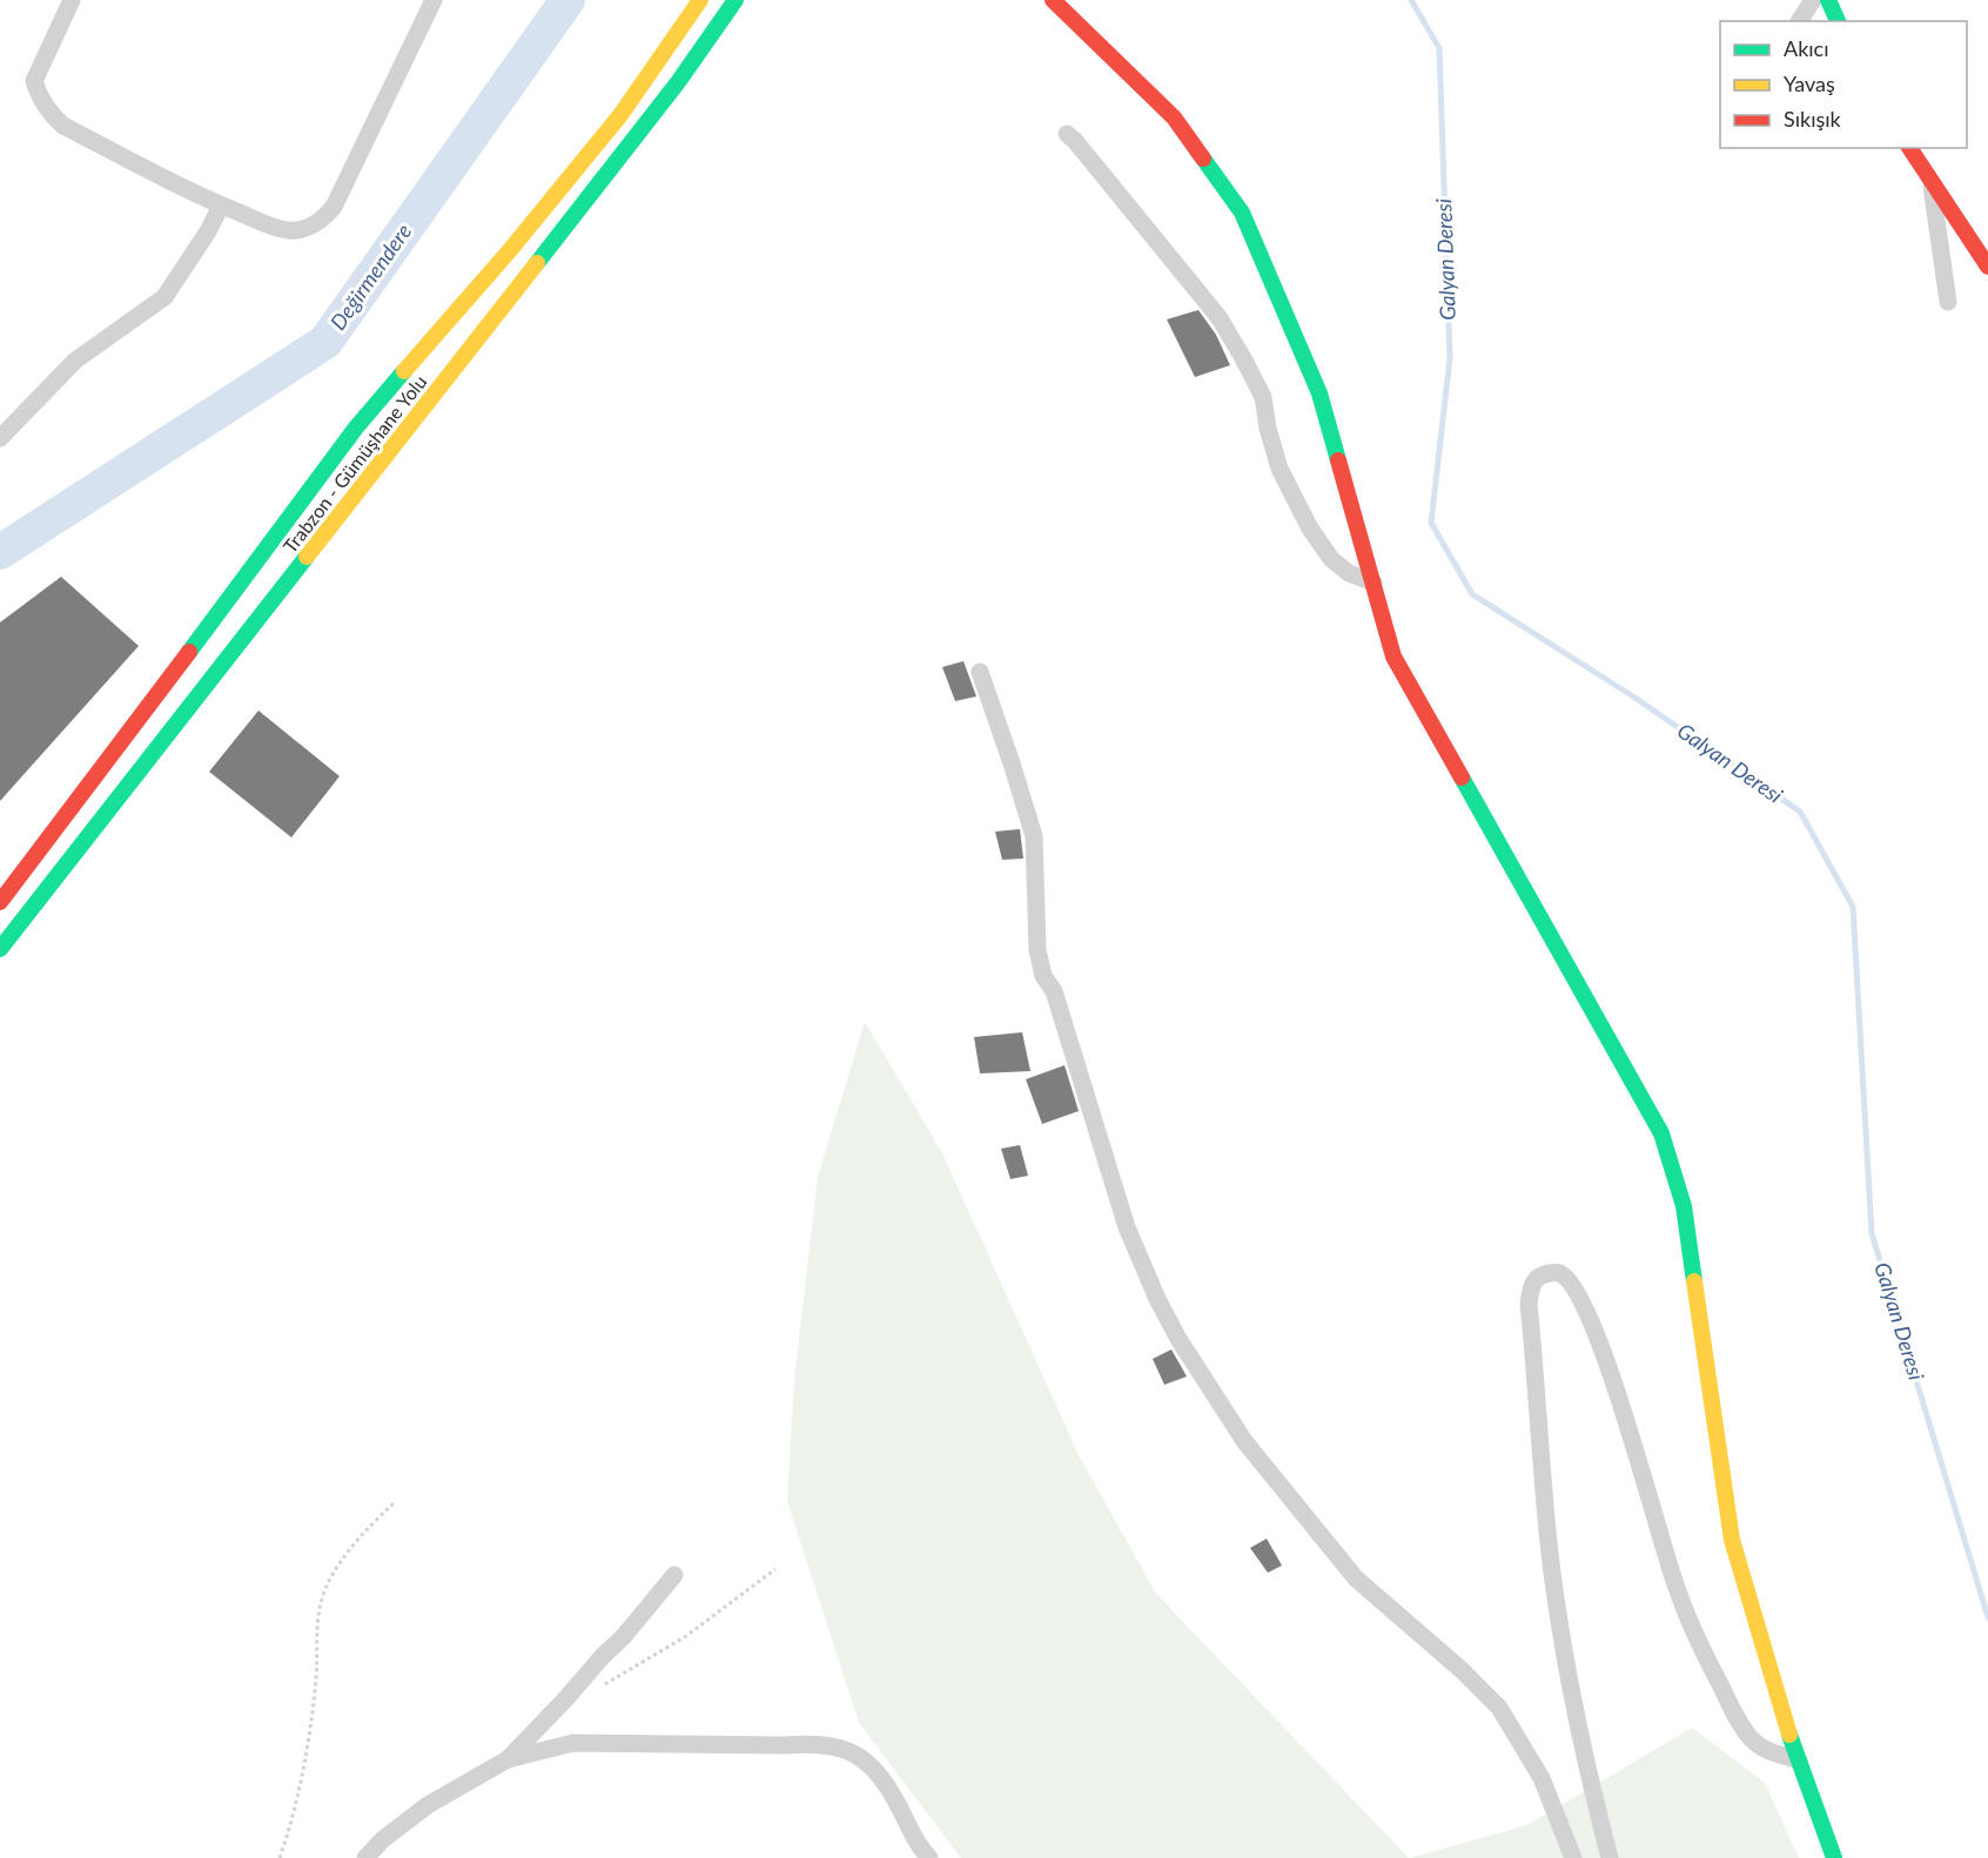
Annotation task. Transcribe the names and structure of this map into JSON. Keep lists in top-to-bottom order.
{
  "streets": {
    "main road": ["Trabzon - Gümüşhane Yolu"]
  },
  "water": ["Galyan Deresi", "Değirmendere"],
  "legend": ["Akıcı", "Yavaş", "Sıkışık"]
}
